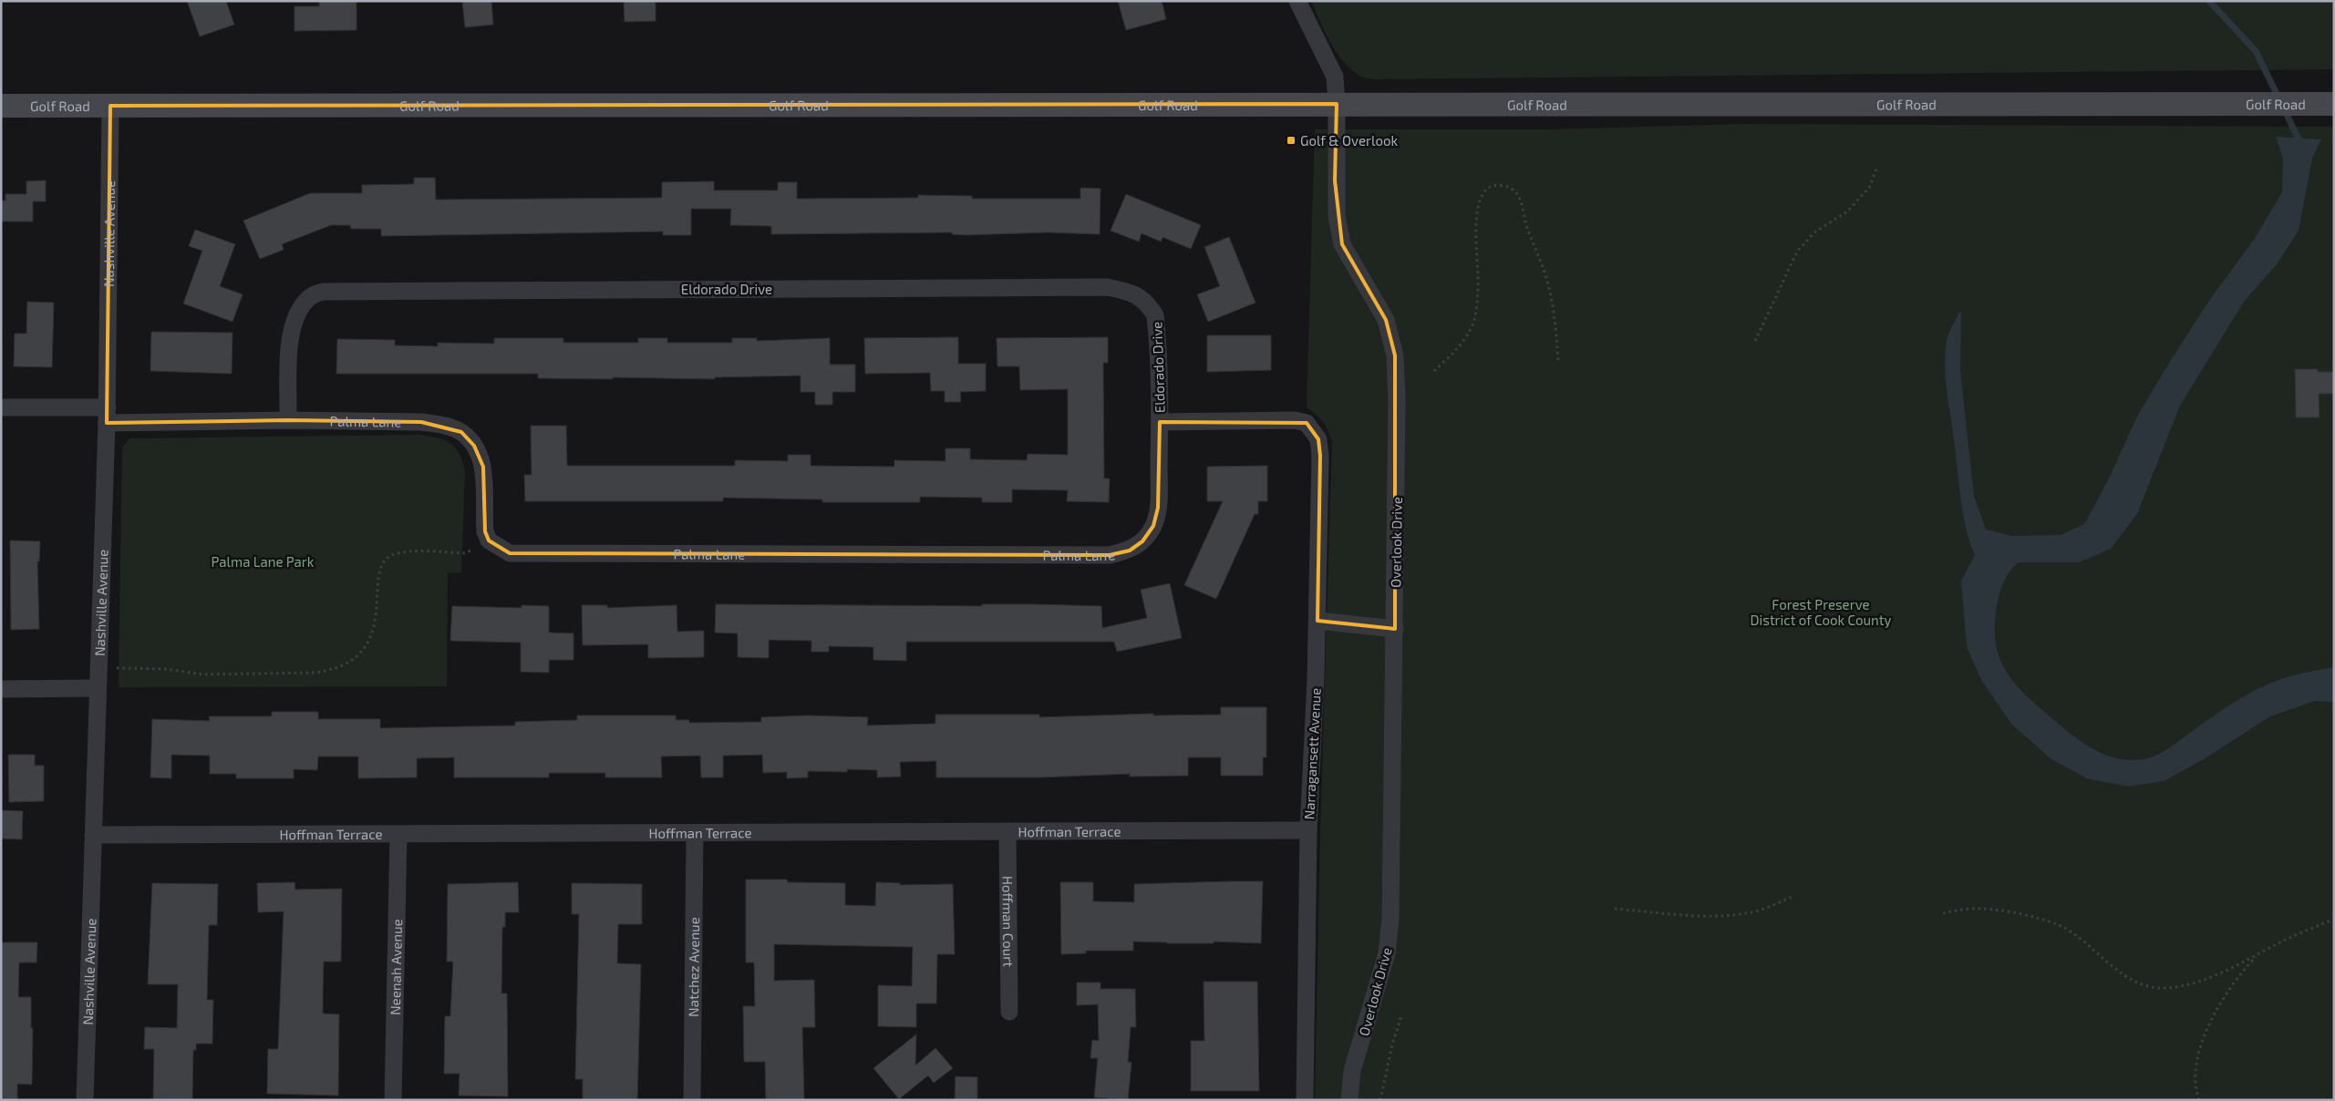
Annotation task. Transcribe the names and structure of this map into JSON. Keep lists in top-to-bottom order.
{
  "streets": {
    "main road": ["Golf Road"],
    "street": [
      "Nashville Avenue",
      "Eldorado Drive",
      "Palma Lane",
      "Overlook Drive",
      "Narragansett Avenue",
      "Hoffman Terrace",
      "Hoffman Court",
      "Natchez Avenue",
      "Neenah Avenue"
    ]
  },
  "crossings": [
    ["Golf Road", "Nashville Avenue"],
    ["Golf Road", "Overlook Drive"],
    ["Nashville Avenue", "Palma Lane"],
    ["Nashville Avenue", "Hoffman Terrace"],
    ["Eldorado Drive", "Palma Lane"],
    ["Eldorado Drive", "Narragansett Avenue"],
    ["Palma Lane", "Narragansett Avenue"],
    ["Narragansett Avenue", "Hoffman Terrace"],
    ["Hoffman Terrace", "Hoffman Court"],
    ["Hoffman Terrace", "Natchez Avenue"],
    ["Hoffman Terrace", "Neenah Avenue"]
  ],
  "parks": ["Palma Lane Park", "Forest Preserve District of Cook County"],
  "places": {
    "transit": ["Golf & Overlook"]
  }
}
